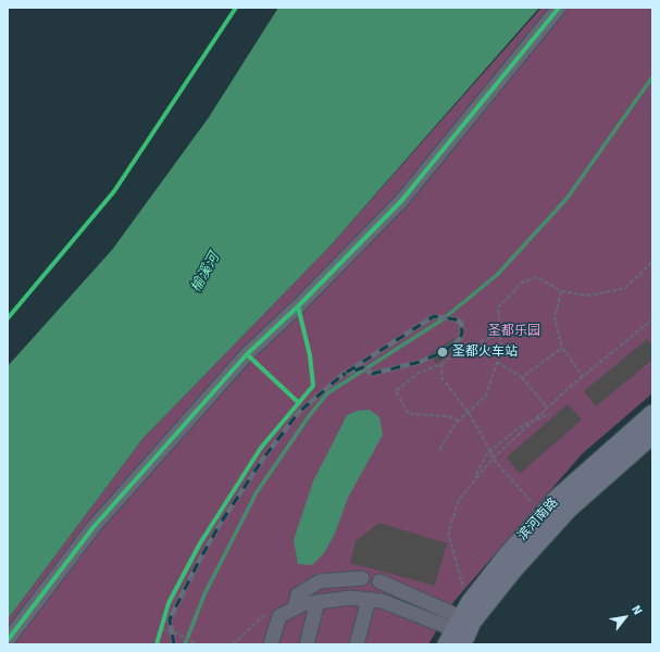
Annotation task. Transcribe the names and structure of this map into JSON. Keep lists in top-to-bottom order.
{
  "streets": {
    "main road": ["滨河南路"]
  },
  "water": ["榆溪河"],
  "parks": ["圣都乐园"],
  "places": ["圣都火车站"],
  "north": "top right"
}
